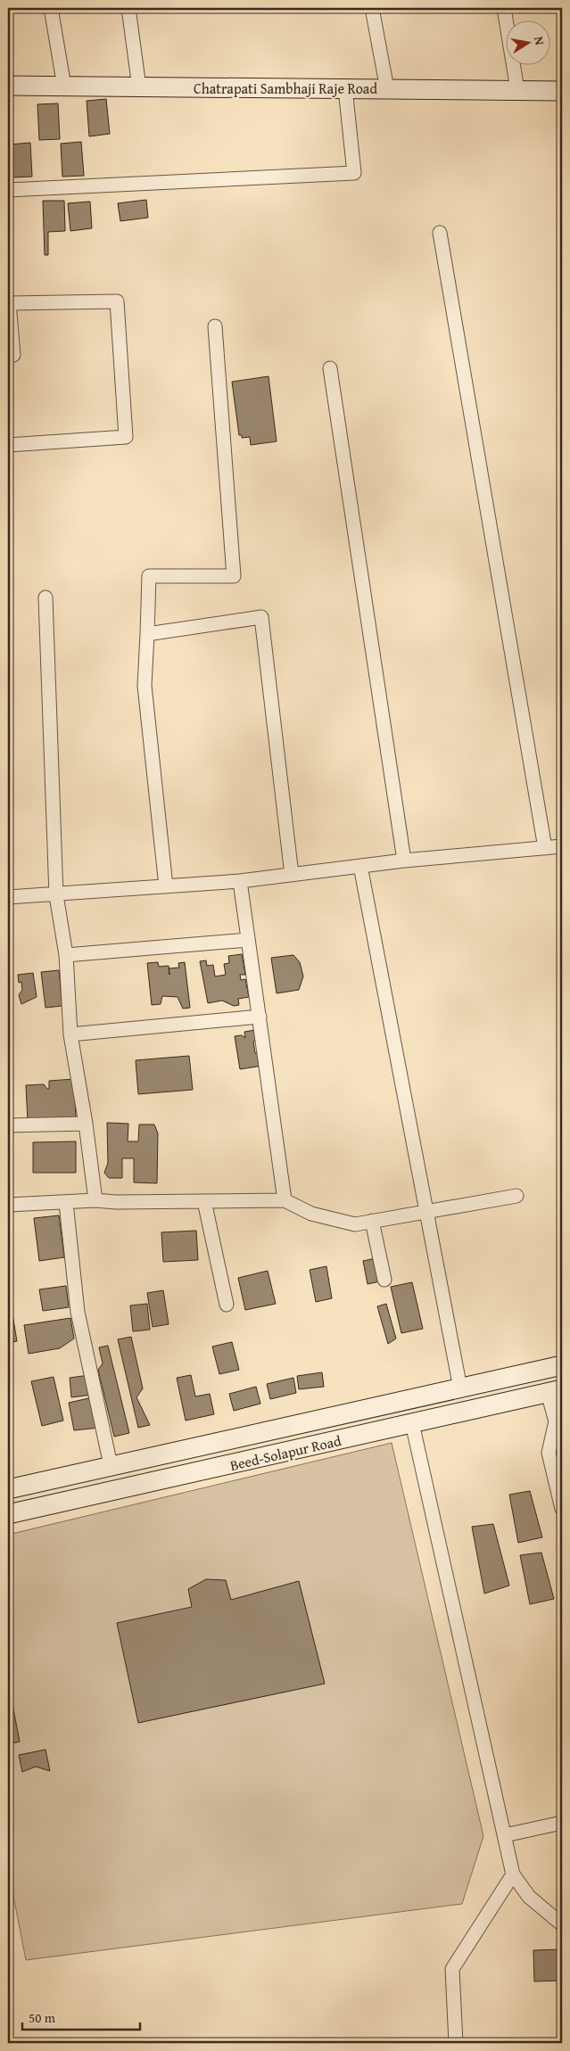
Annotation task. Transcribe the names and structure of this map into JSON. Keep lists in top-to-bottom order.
{
  "streets": {
    "main road": ["Chatrapati Sambhaji Raje Road", "Beed-Solapur Road"]
  },
  "scale_bar": "50 m",
  "north": "right"
}
